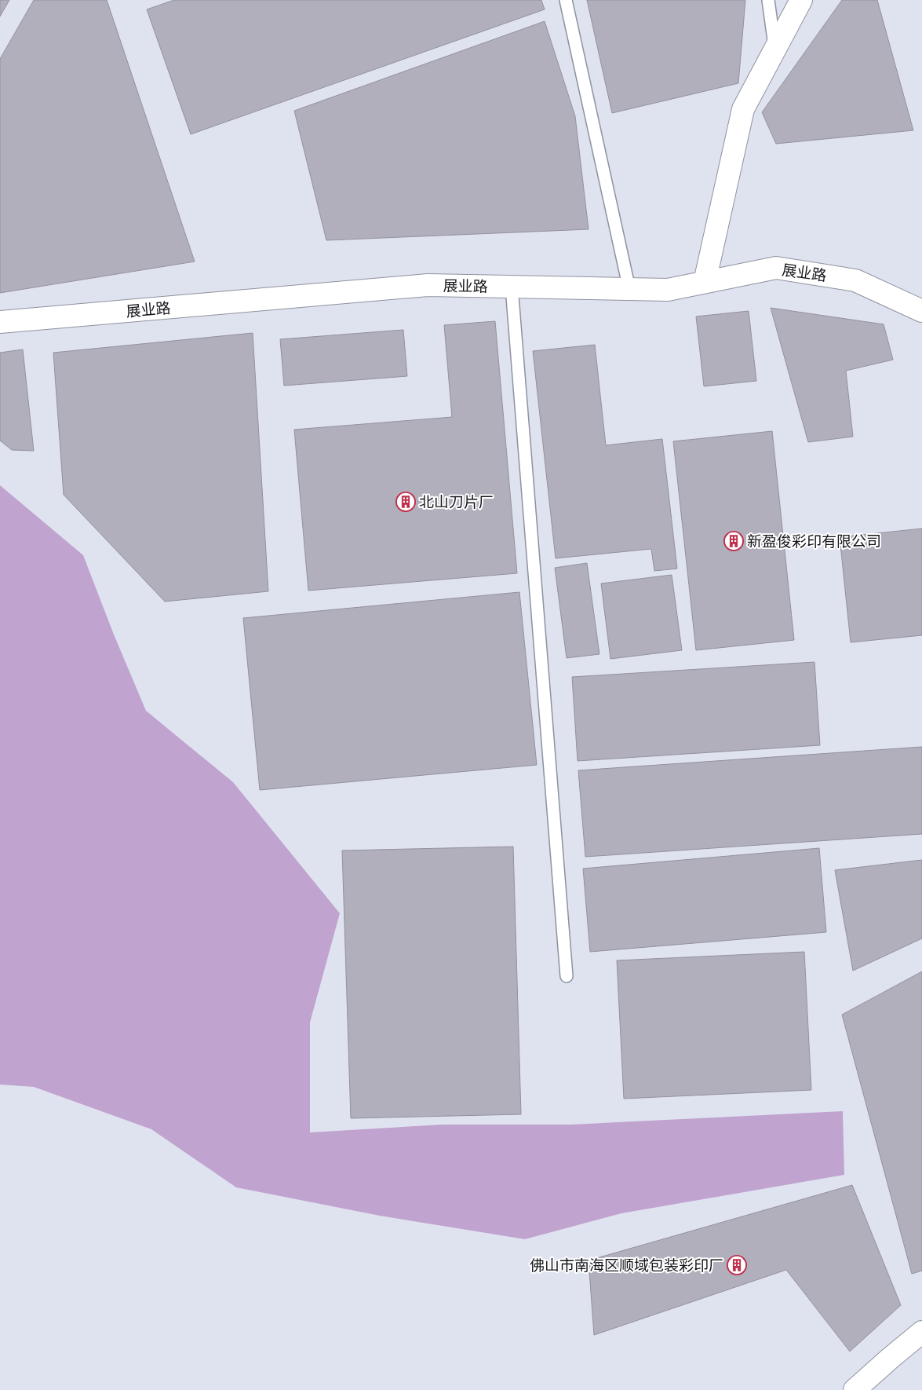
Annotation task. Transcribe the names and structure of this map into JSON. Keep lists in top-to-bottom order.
{
  "streets": {
    "street": ["展业路"]
  },
  "places": {
    "building": ["北山刀片厂", "新盈俊彩印有限公司", "佛山市南海区顺域包装彩印厂"]
  }
}
